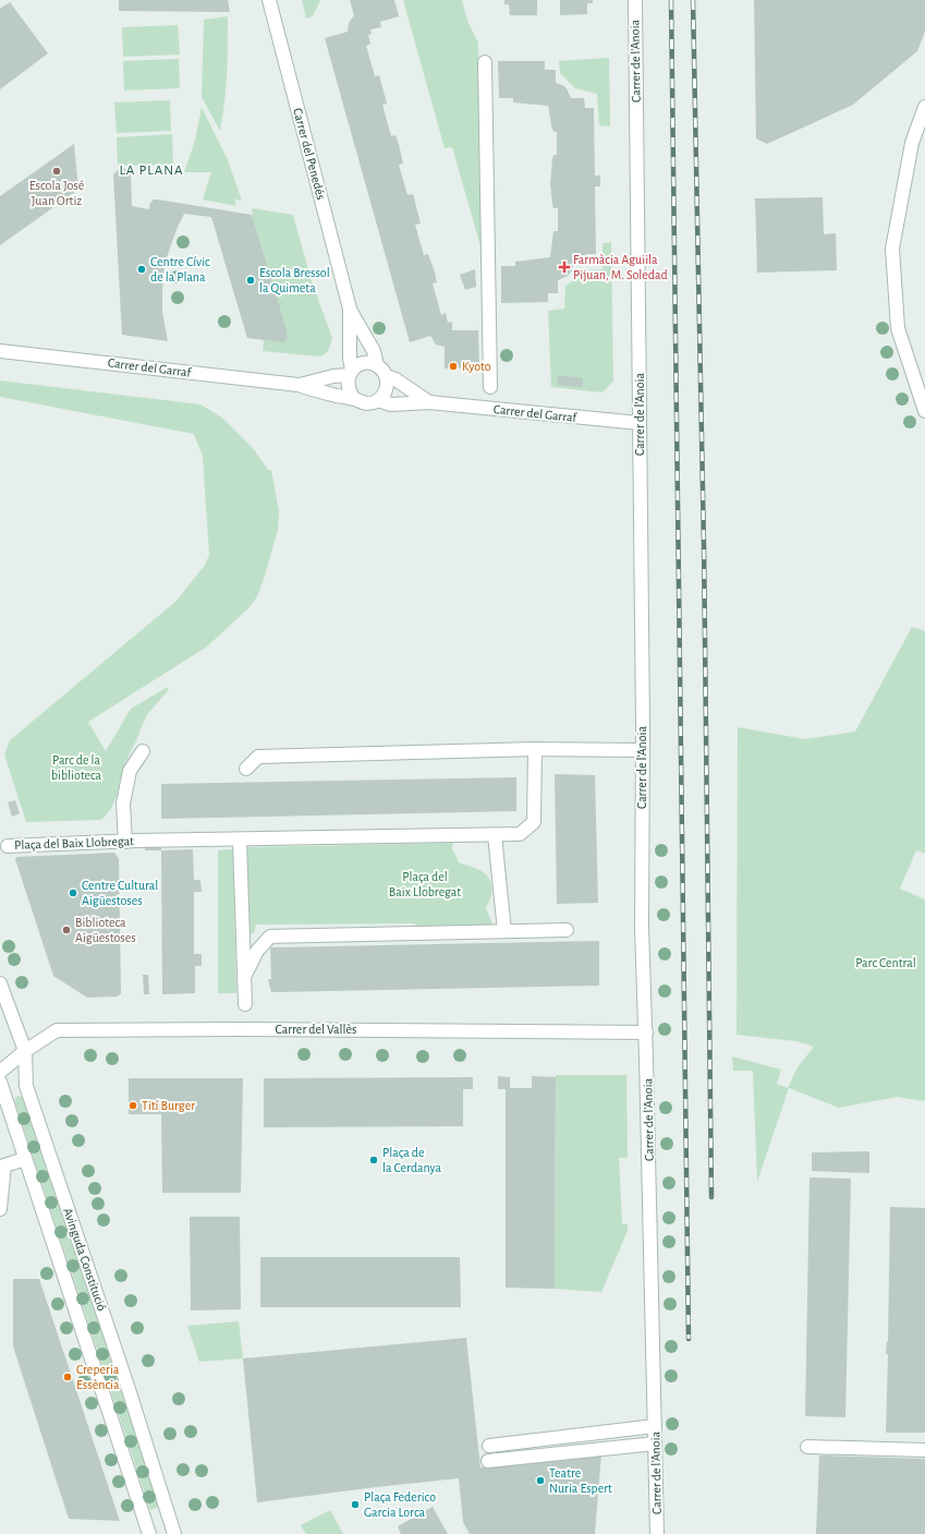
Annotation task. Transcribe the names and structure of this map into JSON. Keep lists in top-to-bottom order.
{
  "streets": {
    "street": [
      "Carrer de l'Anoia",
      "Carrer del Penedés",
      "Carrer del Garraf",
      "Plaça del Baix Llobregat",
      "Carrer del Vallès",
      "Avinguda Constitució"
    ]
  },
  "crossings": [
    ["Carrer de l'Anoia", "Carrer del Garraf"],
    ["Carrer de l'Anoia", "Carrer del Vallès"],
    ["Carrer del Penedés", "Carrer del Garraf"],
    ["Carrer del Vallès", "Avinguda Constitució"]
  ],
  "districts": ["LA PLANA"],
  "parks": ["Parc de la biblioteca", "Plaça del Baix Llobregat", "Parc Central"],
  "places": {
    "other": [
      "Escola José Juan Ortiz",
      "Centre Cívic de la Plana",
      "Escola Bressol la Quimeta",
      "Kyoto",
      "Centre Cultural Aigüestoses",
      "Biblioteca Aigüestoses",
      "Tití Burger",
      "Plaça de la Cerdanya",
      "Creperia Essència",
      "Teatre Nuria Espert",
      "Plaça Federico Garcia Lorca"
    ],
    "health": ["Farmàcia Aguiila Pijuan, M. Soledad"]
  }
}
